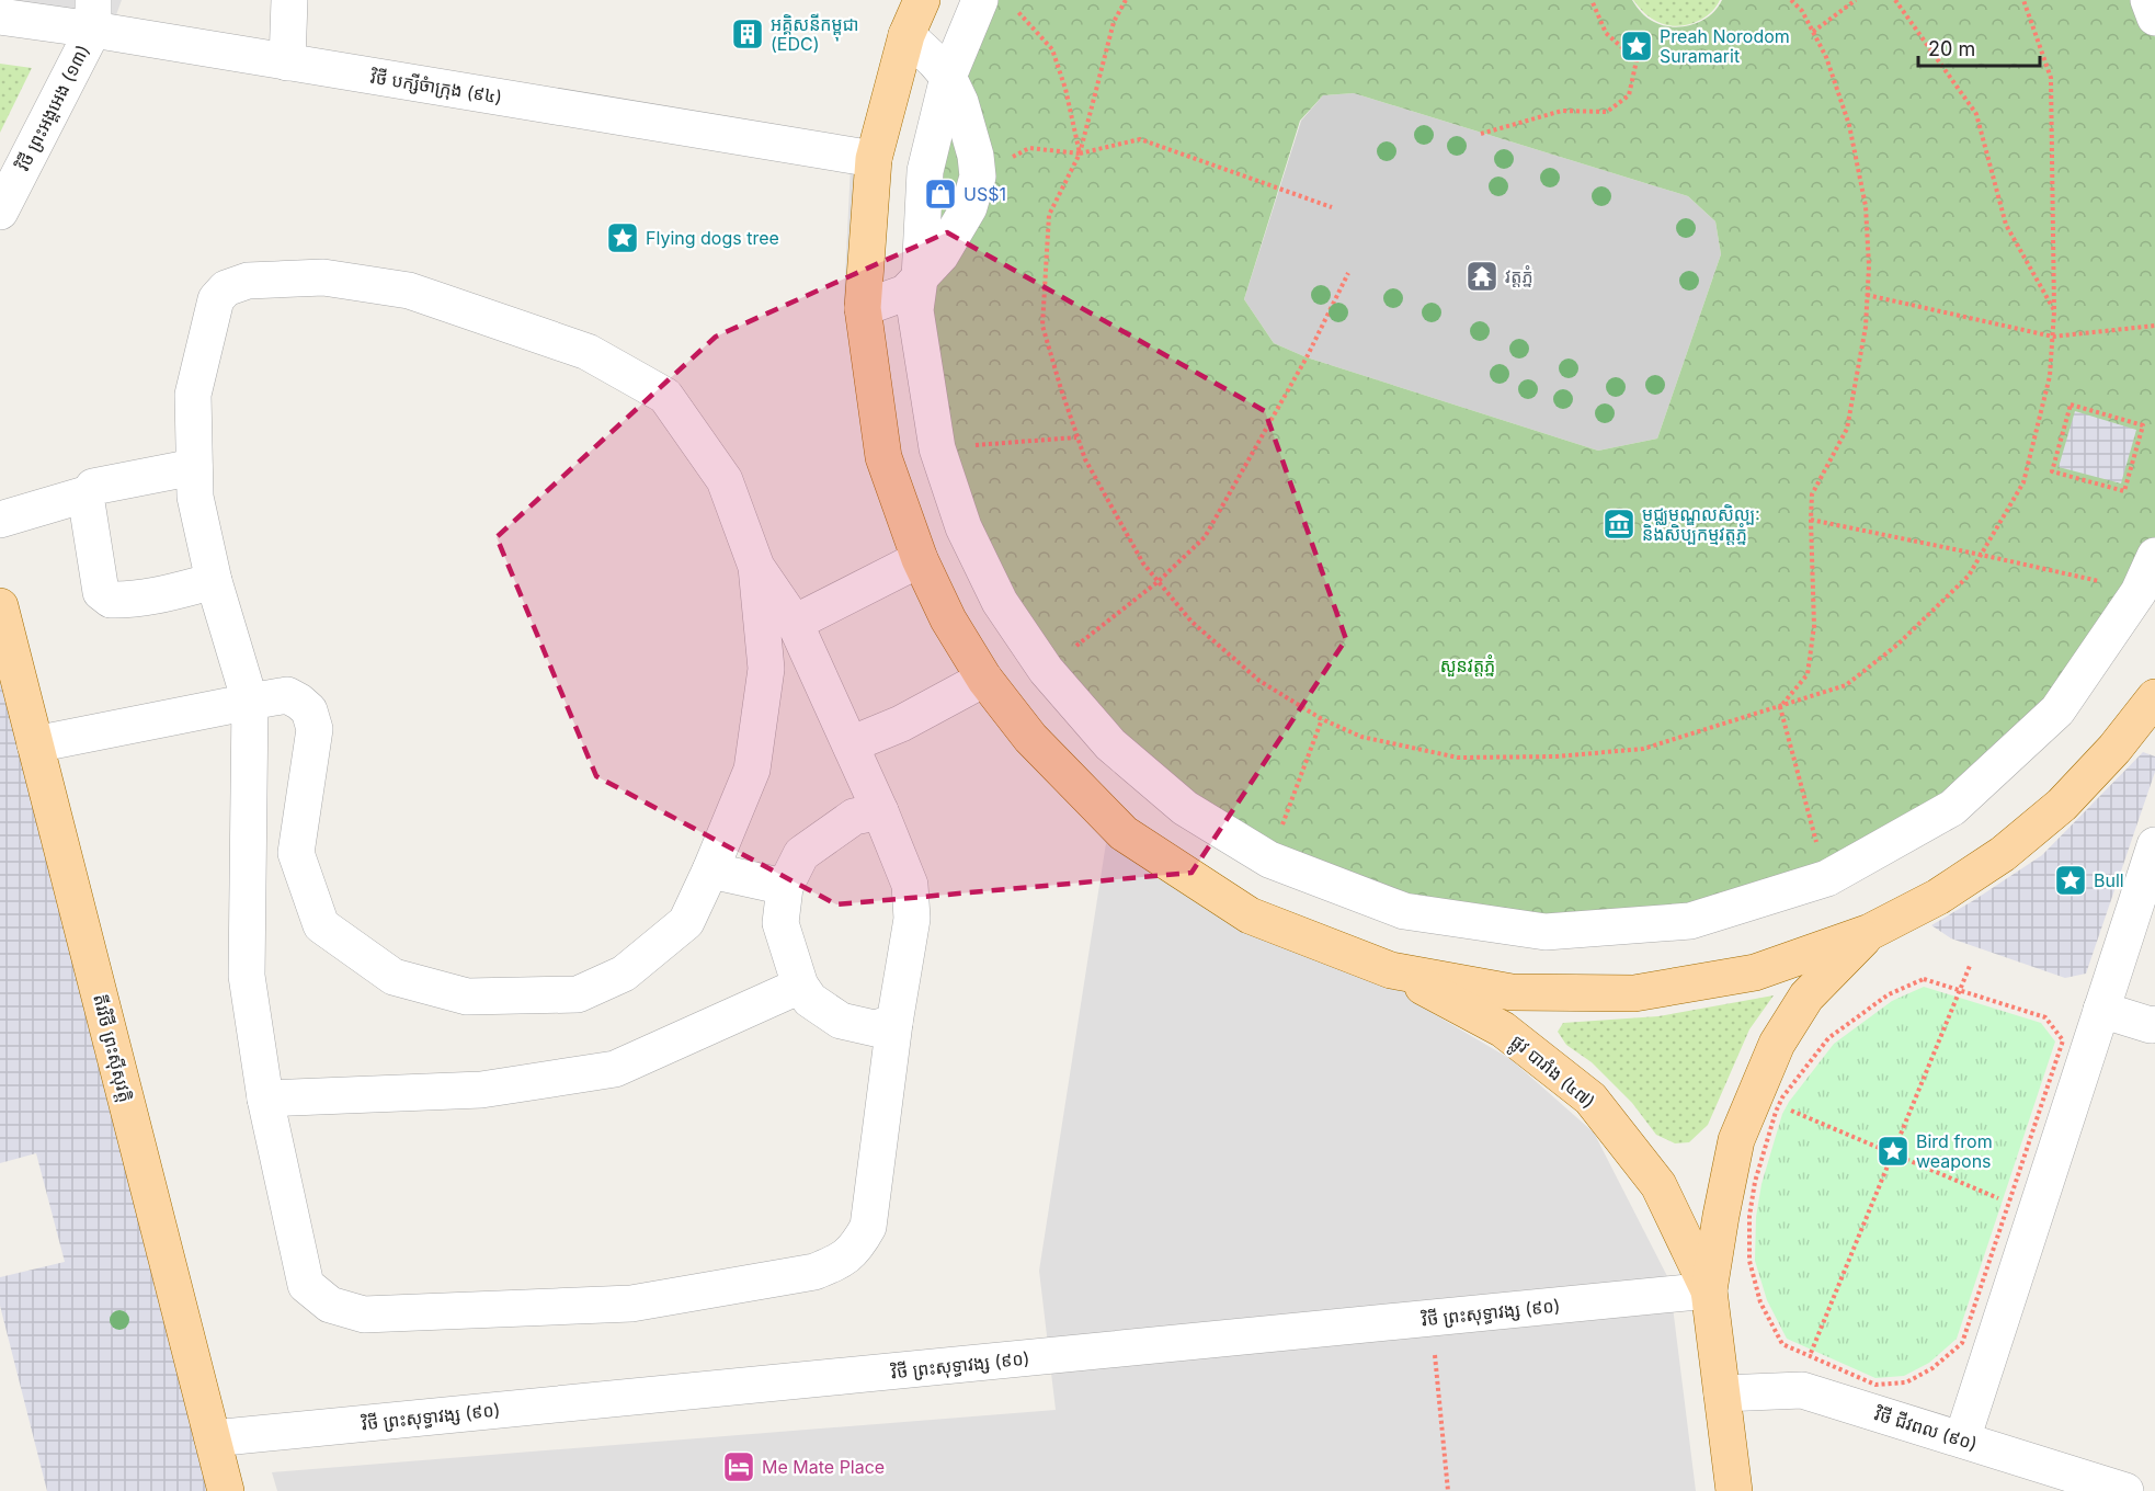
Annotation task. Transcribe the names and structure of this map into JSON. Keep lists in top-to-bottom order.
{
  "streets": {
    "main road": ["តីរវិថី ព្រះស៊ីសុវត្តិ", "ផ្លូវ បារាំង (៤៧)"],
    "street": [
      "វិថី បក្សីចំាក្រុង (៩៤)",
      "វិថី ព្រះអង្គអេង (១៣)",
      "វិថី ព្រះសុទ្ធាវង្ស (៩០)",
      "វិថី ជីវពល (៩០)"
    ]
  },
  "crossings": [
    ["វិថី បក្សីចំាក្រុង (៩៤)", "វិថី ព្រះអង្គអេង (១៣)"],
    ["តីរវិថី ព្រះស៊ីសុវត្តិ", "វិថី ព្រះសុទ្ធាវង្ស (៩០)"],
    ["ផ្លូវ បារាំង (៤៧)", "វិថី ព្រះសុទ្ធាវង្ស (៩០)"],
    ["ផ្លូវ បារាំង (៤៧)", "វិថី ជីវពល (៩០)"]
  ],
  "parks": ["សួនវត្ដភ្នំ"],
  "places": {
    "building": ["អគ្គិសនីកម្ពុជា (EDC)"],
    "place": [
      "Preah Norodom Suramarit",
      "Flying dogs tree",
      "Bull",
      "Bird from weapons"
    ],
    "shop": ["US$1"],
    "temple": ["វត្ដភ្នំ"],
    "museum": ["មជ្ឈមណ្ឌលសិល្បៈ និងសិប្បកម្មវត្តភ្នំ"],
    "hotel": ["Me Mate Place"]
  },
  "scale_bar": "20 m"
}
